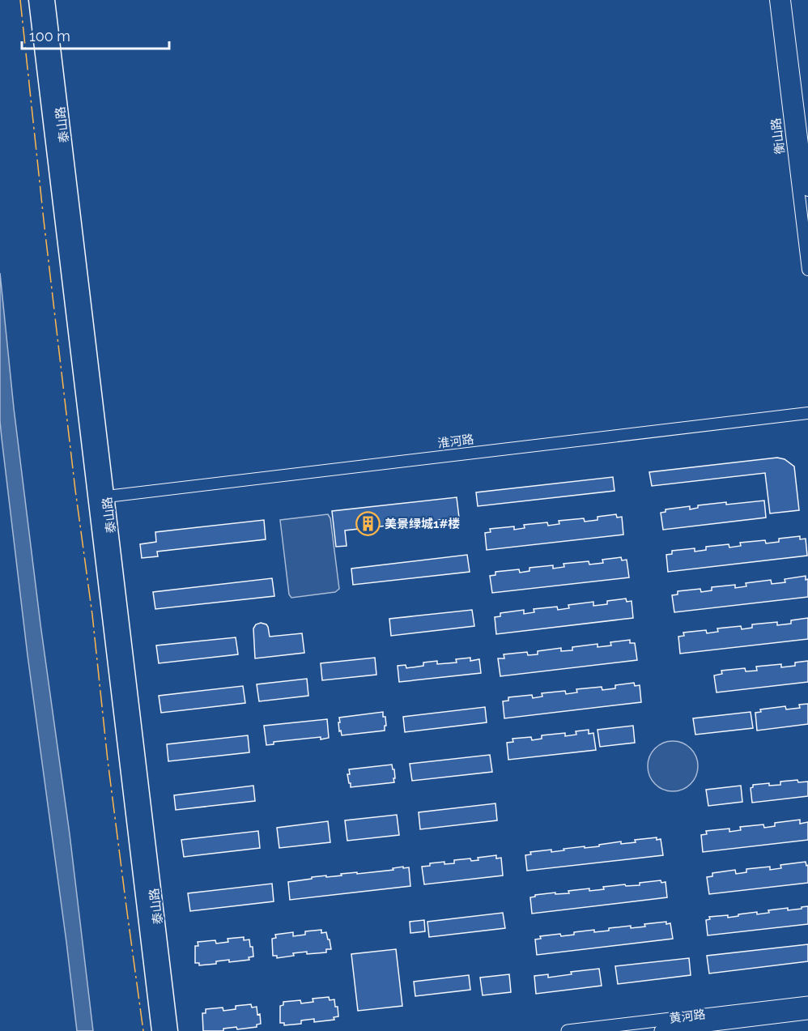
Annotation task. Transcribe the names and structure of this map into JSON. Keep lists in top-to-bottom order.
{
  "streets": {
    "main road": ["泰山路", "黄河路"],
    "street": ["衡山路", "淮河路"]
  },
  "crossings": [
    ["泰山路", "淮河路"]
  ],
  "places": {
    "building": ["美景绿城1#楼"]
  },
  "scale_bar": "100 m"
}
